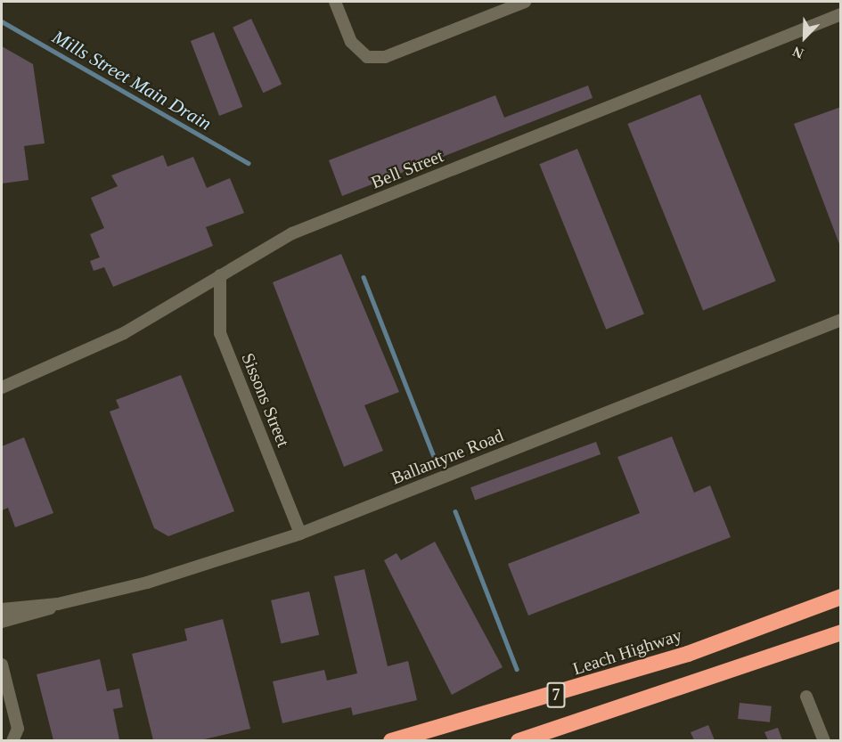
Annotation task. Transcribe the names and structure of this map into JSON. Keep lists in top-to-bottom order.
{
  "streets": {
    "highway": ["Leach Highway", "7"],
    "street": ["Bell Street", "Sissons Street", "Ballantyne Road"]
  },
  "crossings": [
    ["Bell Street", "Sissons Street"],
    ["Sissons Street", "Ballantyne Road"]
  ],
  "water": ["Mills Street Main Drain"],
  "north": "bottom left"
}
